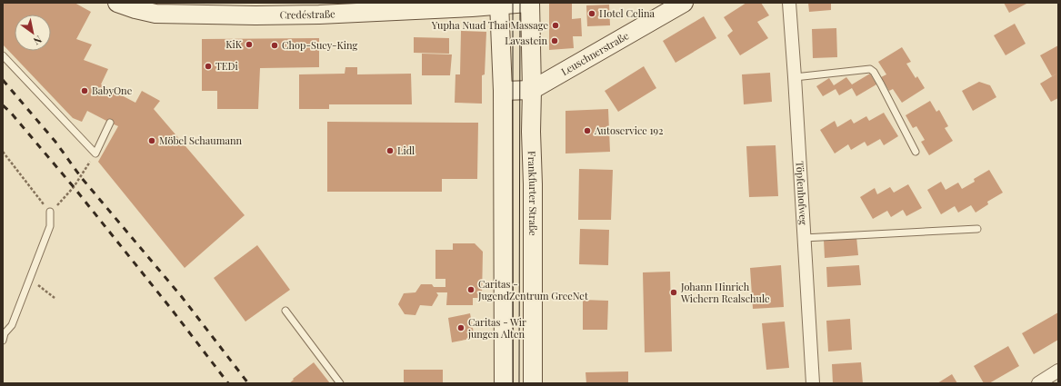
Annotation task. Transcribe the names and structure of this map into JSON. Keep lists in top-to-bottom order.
{
  "streets": {
    "main road": ["Credéstraße", "Leuschnerstraße", "Frankfurter Straße"],
    "street": ["Töpfenhofweg"]
  },
  "crossings": [
    ["Leuschnerstraße", "Frankfurter Straße"]
  ],
  "places": [
    "Hotel Celina",
    "Yupha Nuad Thai Massage",
    "Lavastein",
    "KiK",
    "Chop-Suey-King",
    "TEDi",
    "BabyOne",
    "Autoservice 192",
    "Möbel Schaumann",
    "Lidl",
    "Caritas - JugendZentrum GreeNet",
    "Johann Hinrich Wichern Realschule",
    "Caritas - Wir jungen Alten"
  ],
  "north": "bottom right"
}
